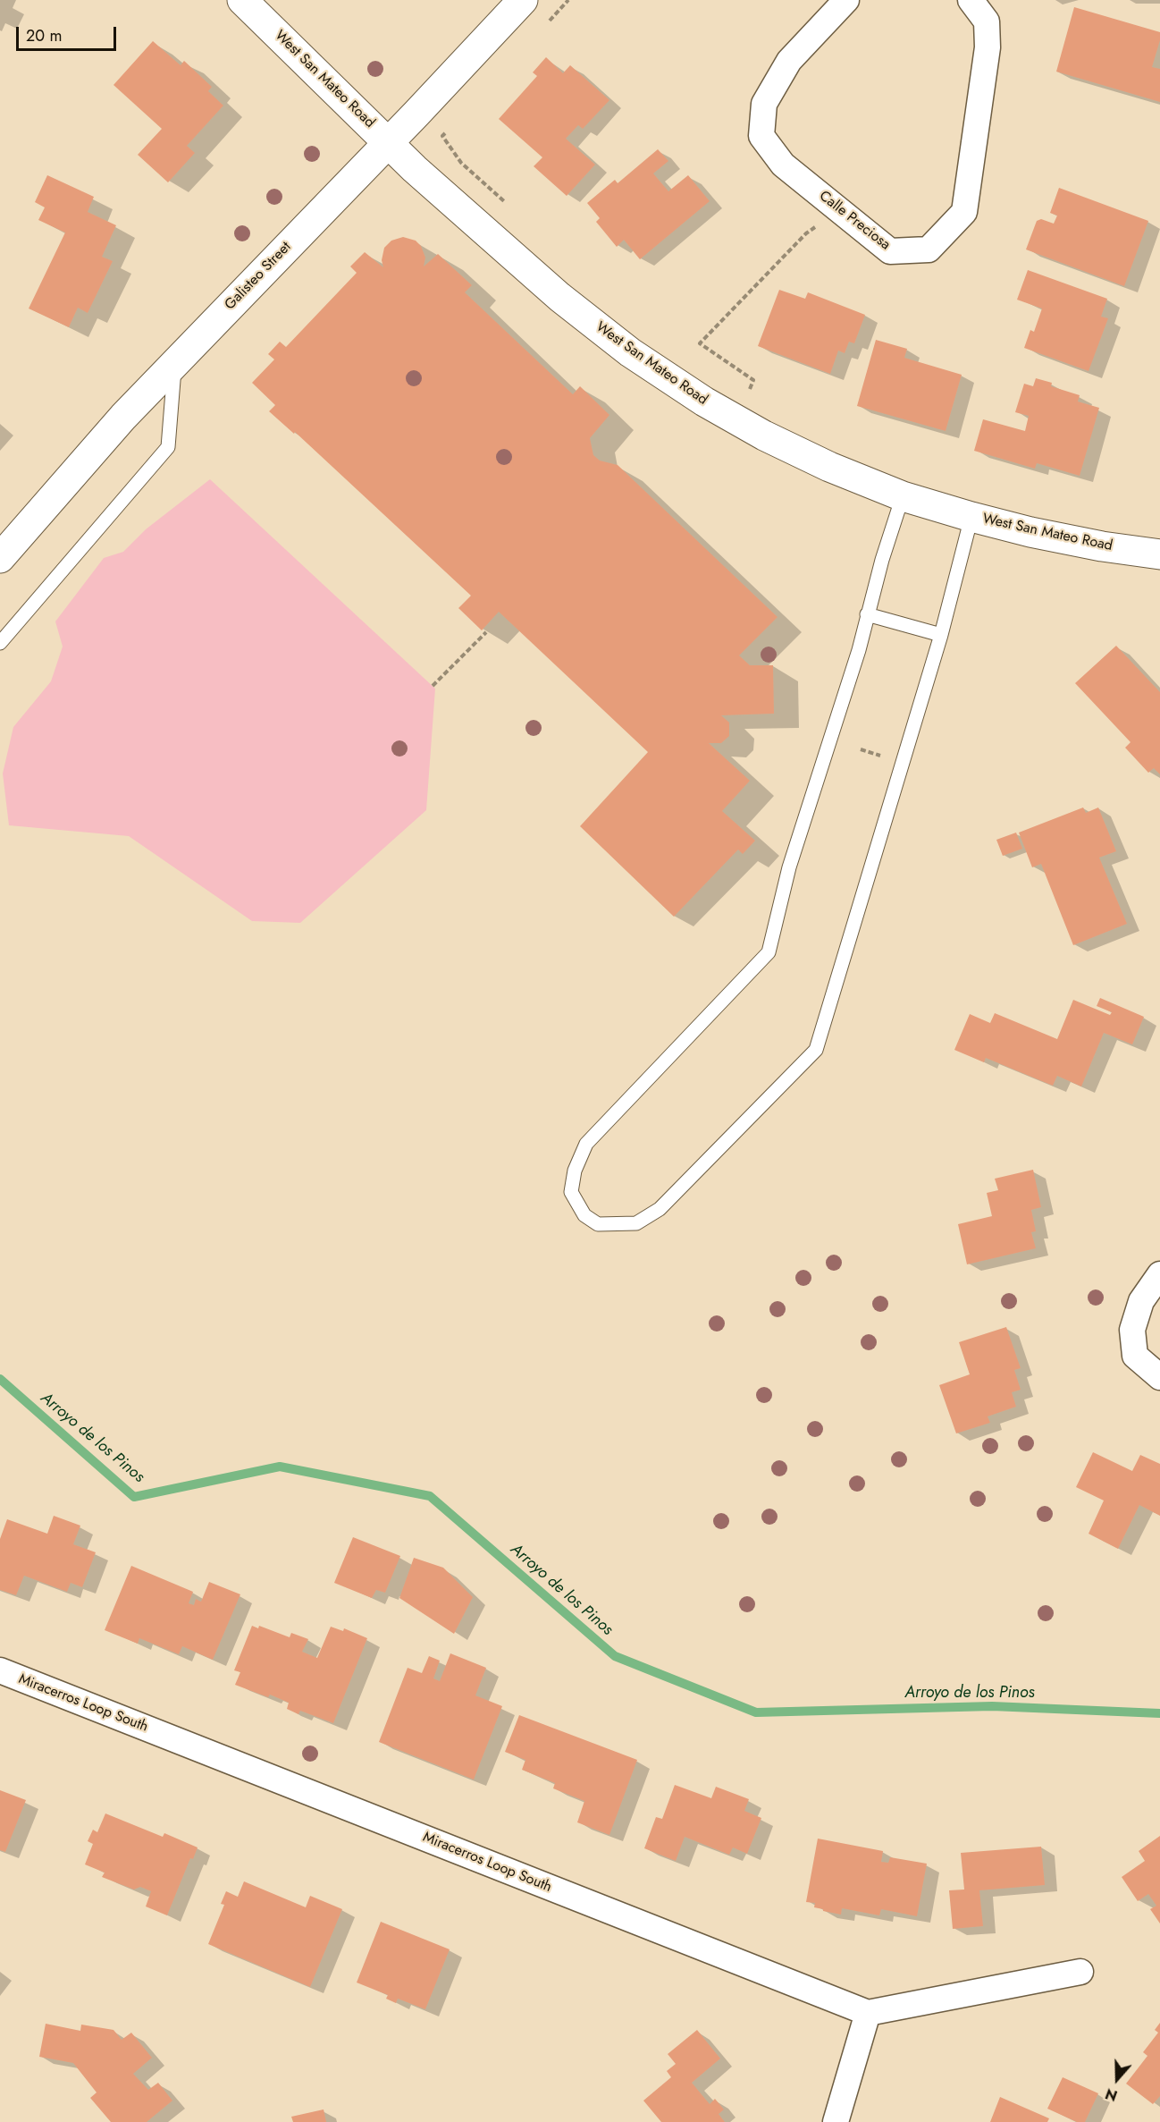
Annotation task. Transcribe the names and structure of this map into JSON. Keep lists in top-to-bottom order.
{
  "streets": {
    "street": [
      "West San Mateo Road",
      "Calle Preciosa",
      "Galisteo Street",
      "Miracerros Loop South"
    ]
  },
  "crossings": [
    ["West San Mateo Road", "Galisteo Street"]
  ],
  "water": ["Arroyo de los Pinos"],
  "scale_bar": "20 m",
  "north": "bottom"
}
